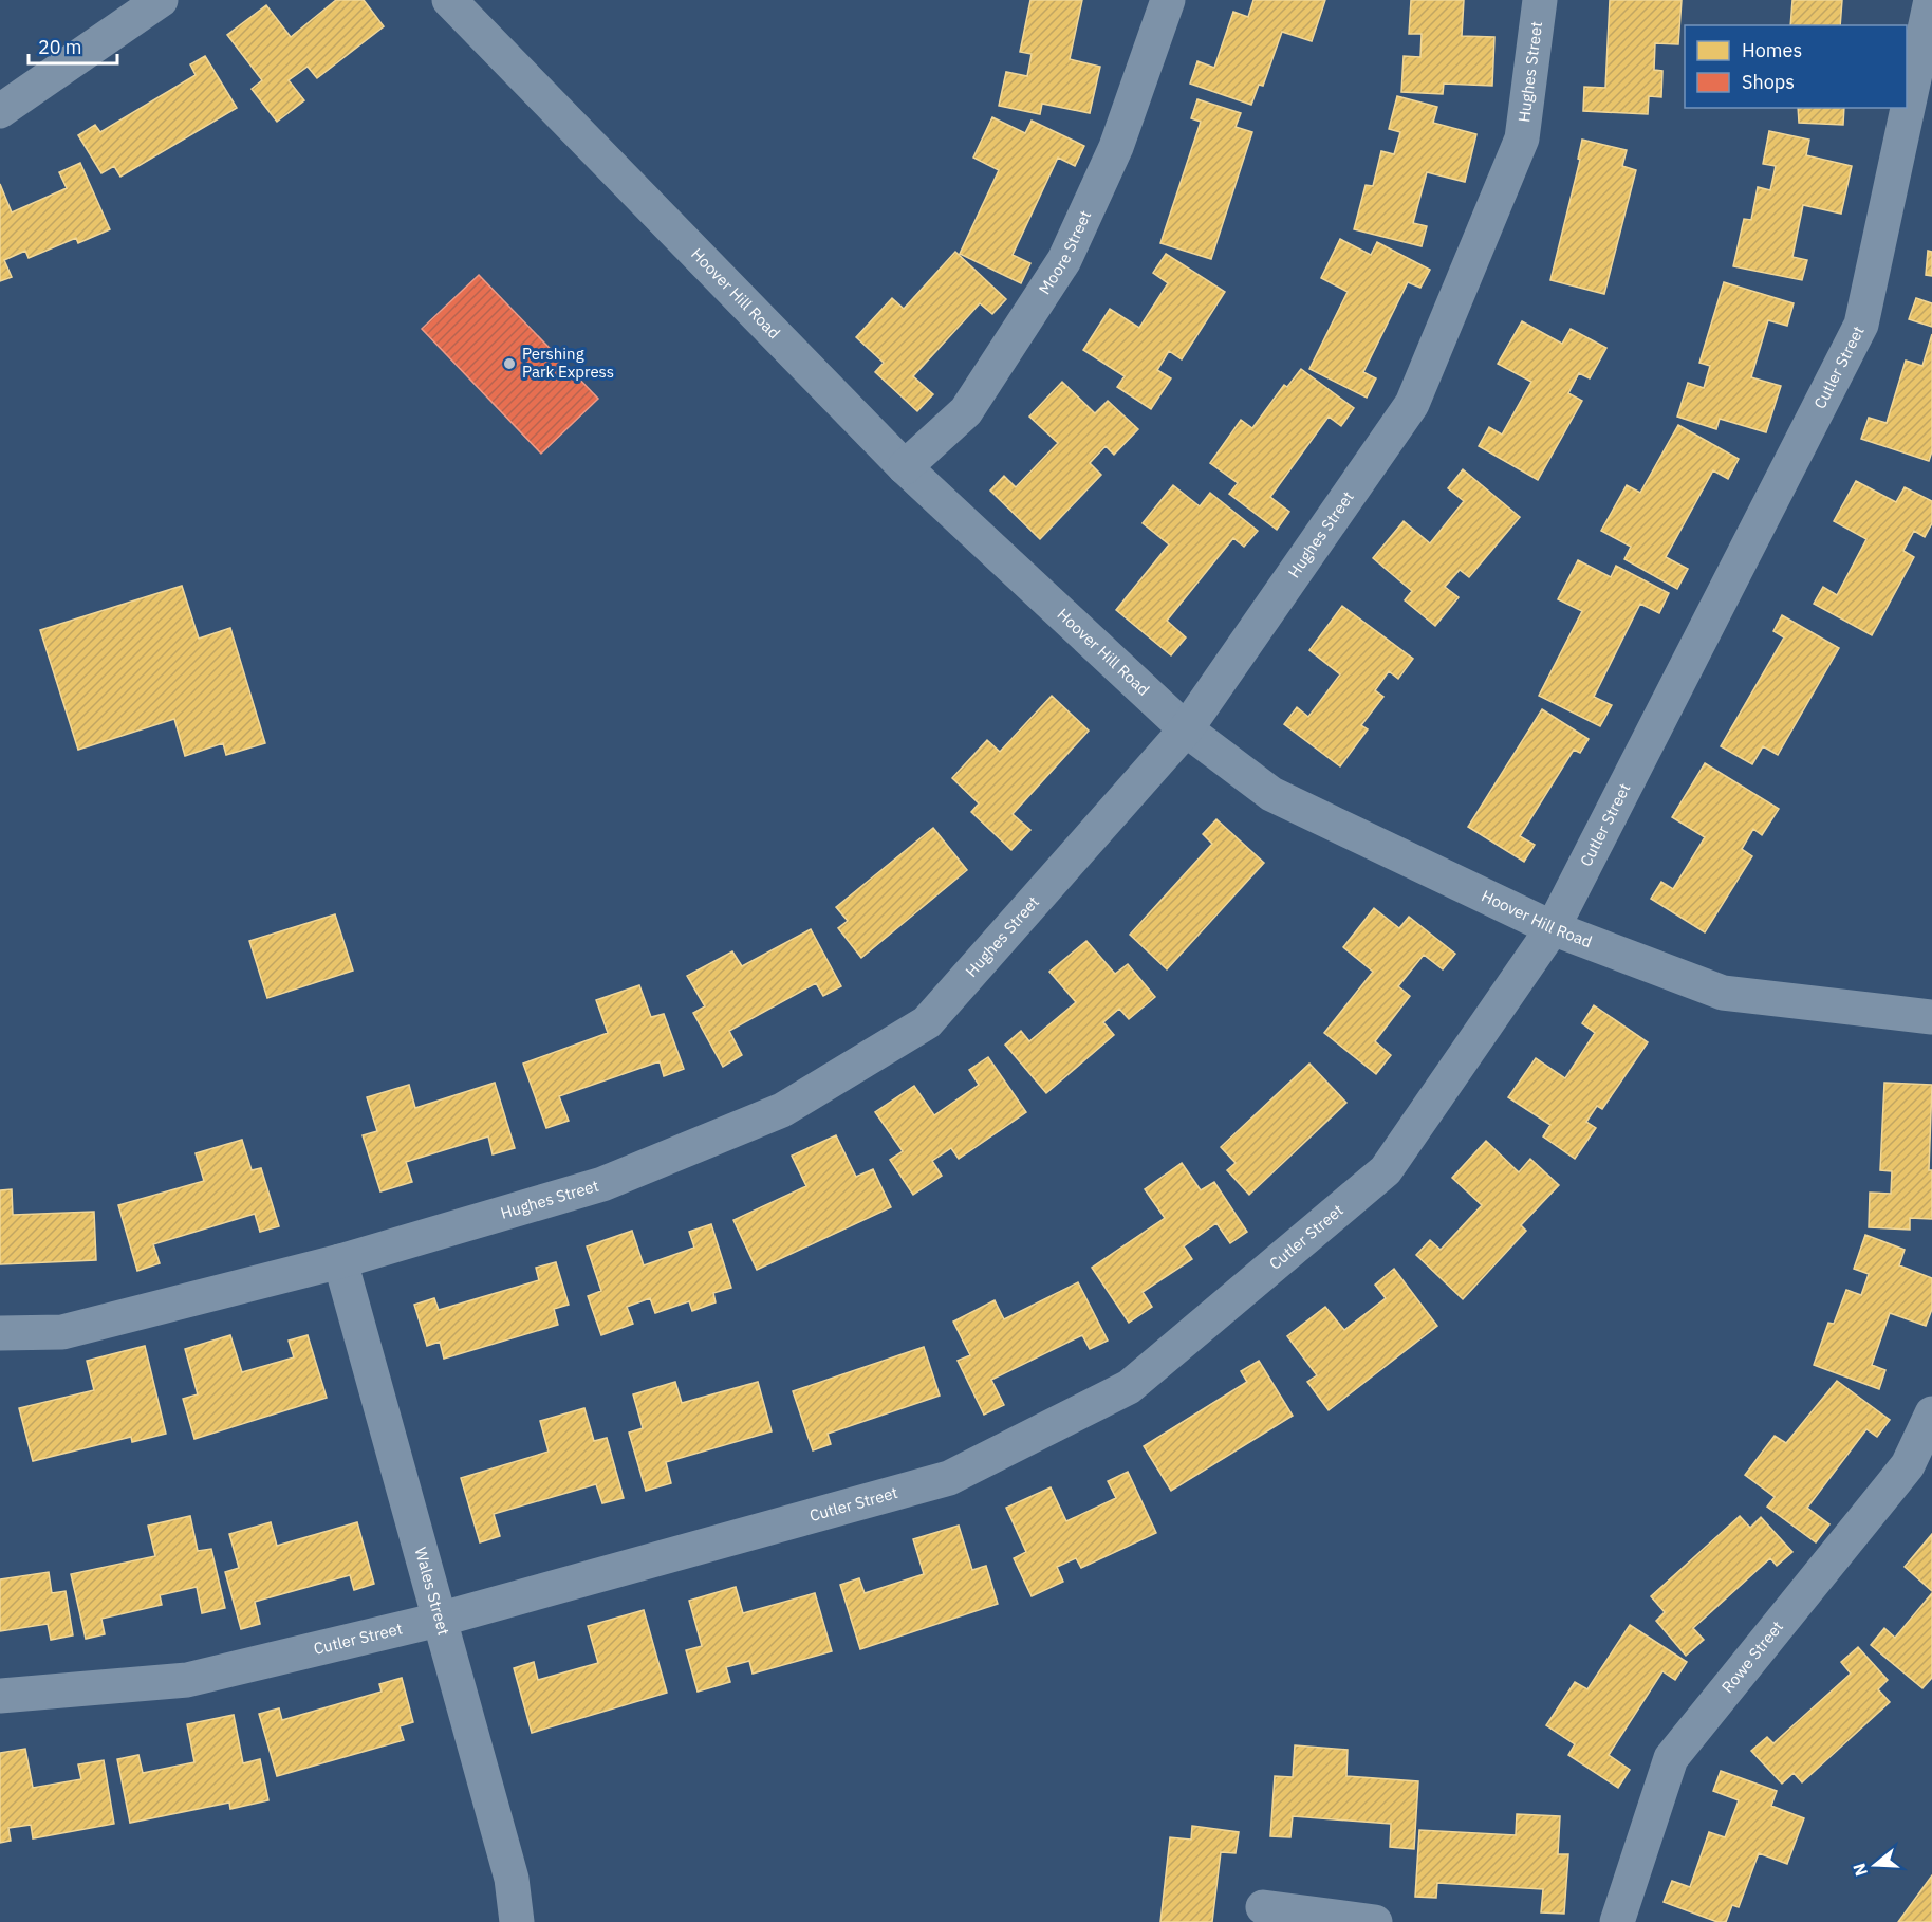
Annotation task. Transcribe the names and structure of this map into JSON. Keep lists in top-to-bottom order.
{
  "streets": {
    "street": [
      "Hughes Street",
      "Moore Street",
      "Hoover Hill Road",
      "Cutler Street",
      "Wales Street",
      "Rowe Street"
    ]
  },
  "crossings": [
    ["Hughes Street", "Hoover Hill Road"],
    ["Hughes Street", "Wales Street"],
    ["Moore Street", "Hoover Hill Road"],
    ["Hoover Hill Road", "Cutler Street"],
    ["Cutler Street", "Wales Street"]
  ],
  "places": ["Pershing Park Express"],
  "legend": ["Homes", "Shops"],
  "scale_bar": "20 m",
  "north": "left"
}
